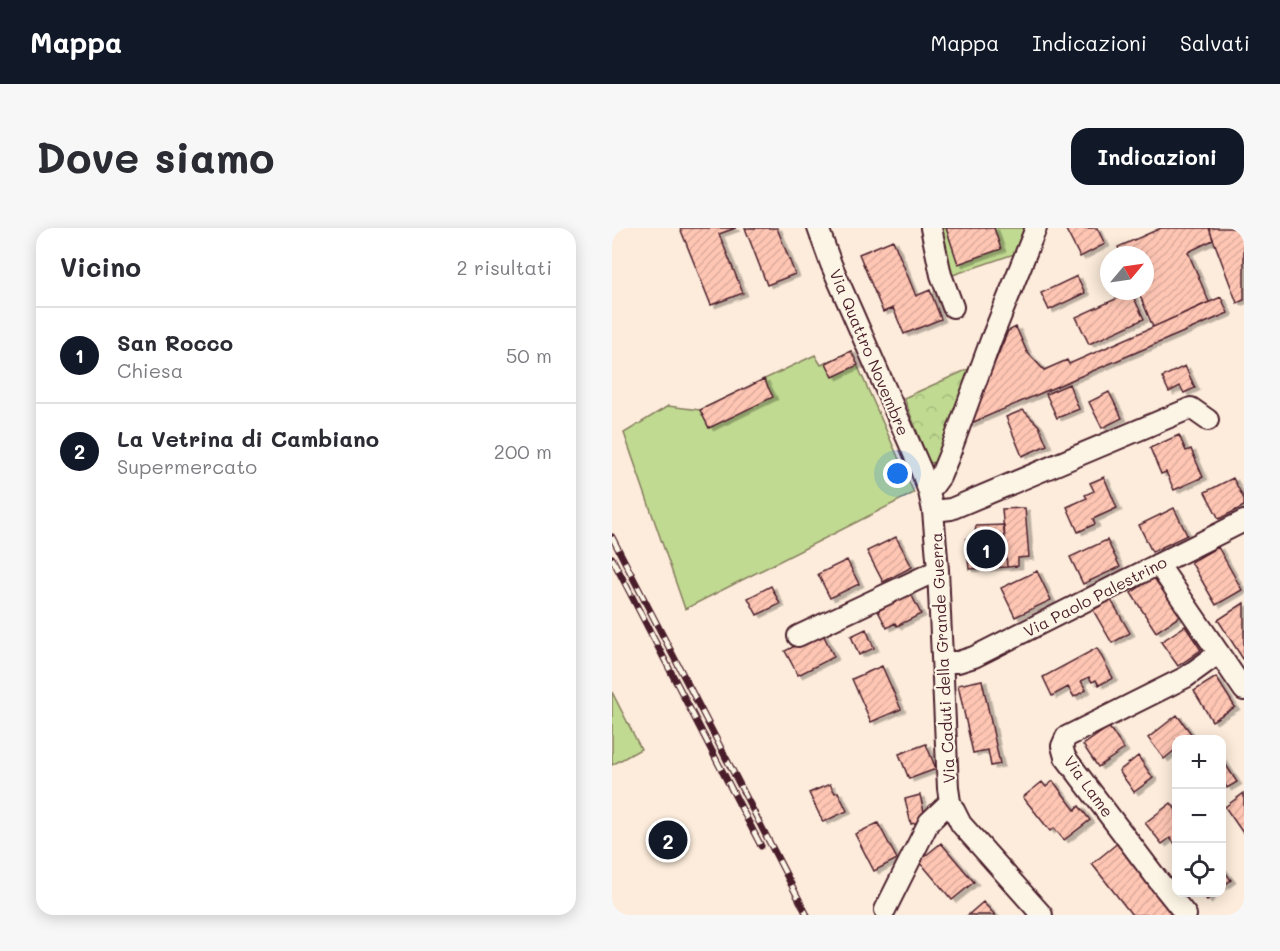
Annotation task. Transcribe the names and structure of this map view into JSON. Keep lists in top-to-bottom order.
{
  "streets": {
    "street": [
      "Via Quattro Novembre",
      "Via Paolo Palestrino",
      "Via Caduti della Grande Guerra",
      "Via Lame"
    ]
  },
  "crossings": [
    ["Via Quattro Novembre", "Via Caduti della Grande Guerra"],
    ["Via Paolo Palestrino", "Via Caduti della Grande Guerra"]
  ],
  "north": "top right",
  "page": {
    "header": "Mappa",
    "nav": ["Mappa", "Indicazioni", "Salvati"],
    "buttons": "Indicazioni",
    "title": "Dove siamo",
    "heading": ["Vicino", "2 risultati"],
    "list": [
      {
        "mark": "1",
        "name": "San Rocco",
        "note": "Chiesa",
        "value": "50 m"
      },
      {
        "mark": "2",
        "name": "La Vetrina di Cambiano",
        "note": "Supermercato",
        "value": "200 m"
      }
    ],
    "pins": ["1", "2"],
    "map_buttons": ["+", "−"]
  }
}
